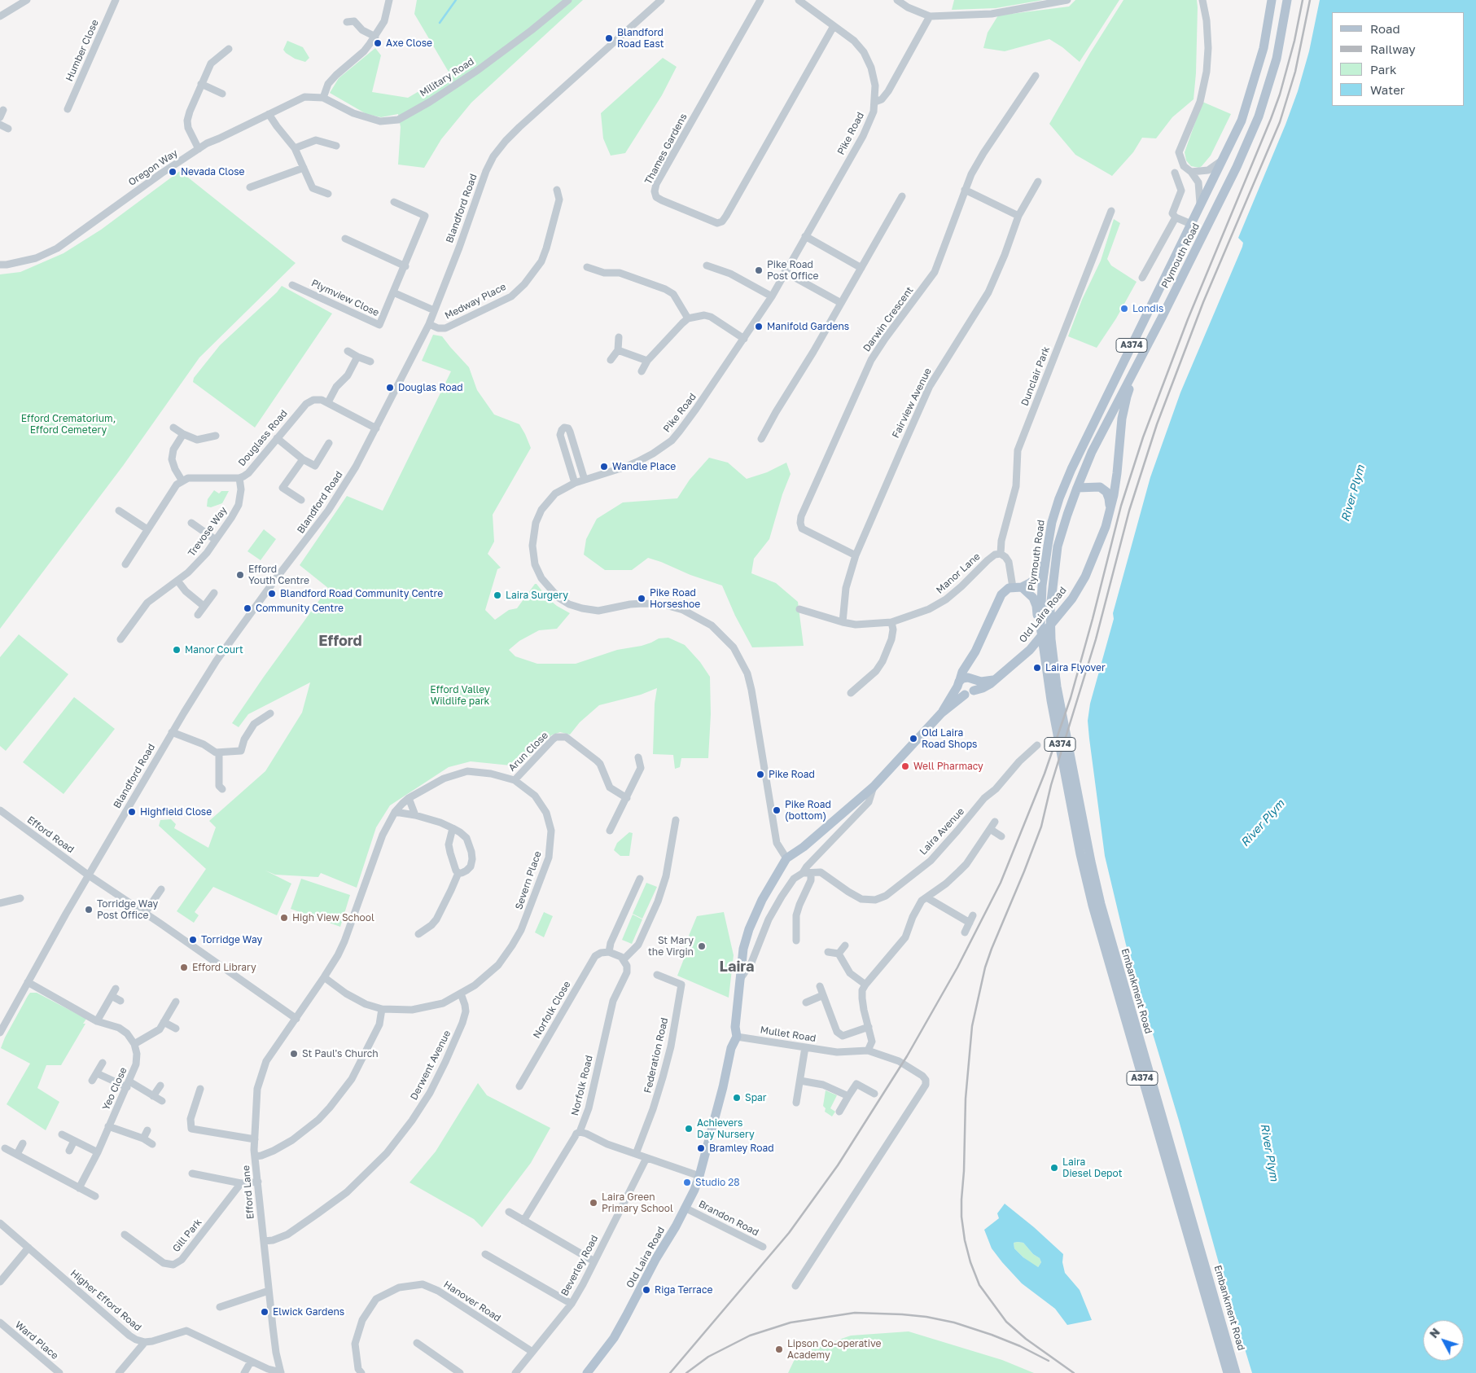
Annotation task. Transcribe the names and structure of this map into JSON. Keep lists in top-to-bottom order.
{
  "streets": {
    "main road": [
      "Plymouth Road",
      "A374",
      "Old Laira Road",
      "Embankment Road"
    ],
    "street": [
      "Humber Close",
      "Military Road",
      "Pike Road",
      "Thames Gardens",
      "Oregon Way",
      "Blandford Road",
      "Plymview Close",
      "Medway Place",
      "Darwin Crescent",
      "Dunclair Park",
      "Fairview Avenue",
      "Douglass Road",
      "Trevose Way",
      "Manor Lane",
      "Arun Close",
      "Laira Avenue",
      "Efford Road",
      "Severn Place",
      "Norfolk Close",
      "Mullet Road",
      "Federation Road",
      "Derwent Avenue",
      "Norfolk Road",
      "Yeo Close",
      "Efford Lane",
      "Brandon Road",
      "Gill Park",
      "Beverley Road",
      "Higher Efford Road",
      "Hanover Road",
      "Ward Place"
    ]
  },
  "crossings": [
    ["Military Road", "Oregon Way"],
    ["Pike Road", "Thames Gardens"],
    ["Pike Road", "Old Laira Road"],
    ["Blandford Road", "Medway Place"],
    ["Blandford Road", "Douglass Road"],
    ["Blandford Road", "Efford Road"],
    ["Plymouth Road", "Old Laira Road"],
    ["Plymouth Road", "Embankment Road"],
    ["Darwin Crescent", "Fairview Avenue"],
    ["Dunclair Park", "Manor Lane"],
    ["Fairview Avenue", "Manor Lane"],
    ["Douglass Road", "Trevose Way"],
    ["Old Laira Road", "Laira Avenue"],
    ["Old Laira Road", "Mullet Road"],
    ["Old Laira Road", "Brandon Road"],
    ["Arun Close", "Severn Place"],
    ["Severn Place", "Derwent Avenue"],
    ["Severn Place", "Efford Lane"],
    ["Derwent Avenue", "Efford Lane"],
    ["Efford Lane", "Higher Efford Road"],
    ["Beverley Road", "Hanover Road"]
  ],
  "districts": ["Efford", "Laira"],
  "water": ["River Plym"],
  "parks": ["Efford Crematorium, Efford Cemetery", "Efford Valley Wildlife park"],
  "places": [
    "Blandford Road East",
    "Axe Close",
    "Nevada Close",
    "Pike Road Post Office",
    "Londis",
    "Manifold Gardens",
    "Douglas Road",
    "Wandle Place",
    "Efford Youth Centre",
    "Blandford Road Community Centre",
    "Laira Surgery",
    "Pike Road Horseshoe",
    "Community Centre",
    "Manor Court",
    "Laira Flyover",
    "Old Laira Road Shops",
    "Well Pharmacy",
    "Pike Road",
    "Pike Road (bottom)",
    "Highfield Close",
    "Torridge Way Post Office",
    "High View School",
    "Torridge Way",
    "St Mary the Virgin",
    "Efford Library",
    "St Paul's Church",
    "Spar",
    "Achievers Day Nursery",
    "Bramley Road",
    "Laira Diesel Depot",
    "Studio 28",
    "Laira Green Primary School",
    "Riga Terrace",
    "Elwick Gardens",
    "Lipson Co-operative Academy"
  ],
  "legend": [
    "Road",
    "Railway",
    "Park",
    "Water"
  ],
  "north": "top left"
}
